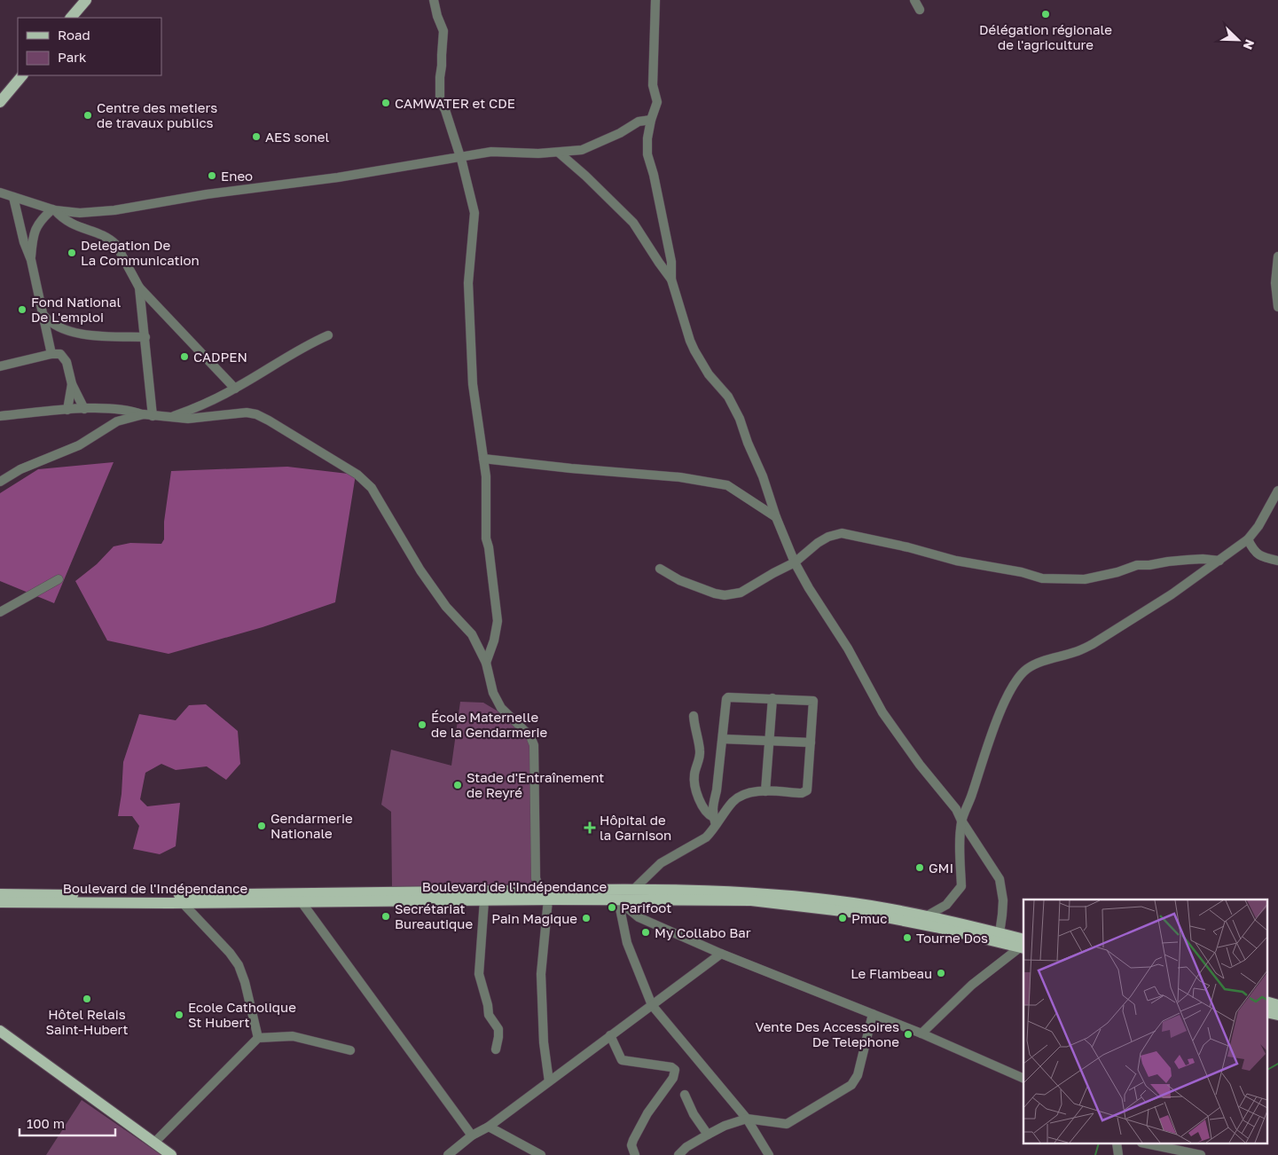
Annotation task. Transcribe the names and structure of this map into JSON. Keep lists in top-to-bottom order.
{
  "streets": {
    "main road": ["Boulevard de l'Indépendance"]
  },
  "places": {
    "other": [
      "Délégation régionale de l'agriculture",
      "CAMWATER et CDE",
      "Centre des metiers de travaux publics",
      "AES sonel",
      "Eneo",
      "Delegation De La Communication",
      "Fond National De L'emploi",
      "CADPEN",
      "École Maternelle de la Gendarmerie",
      "Stade d'Entraînement de Reyré",
      "Gendarmerie Nationale",
      "GMI",
      "Parifoot",
      "Secrétariat Bureautique",
      "Pain Magique",
      "Pmuc",
      "My Collabo Bar",
      "Tourne Dos",
      "Le Flambeau",
      "Hôtel Relais Saint-Hubert",
      "Ecole Catholique St Hubert",
      "Vente Des Accessoires De Telephone"
    ],
    "health": ["Hôpital de la Garnison"]
  },
  "legend": ["Road", "Park"],
  "scale_bar": "100 m",
  "north": "bottom right"
}
